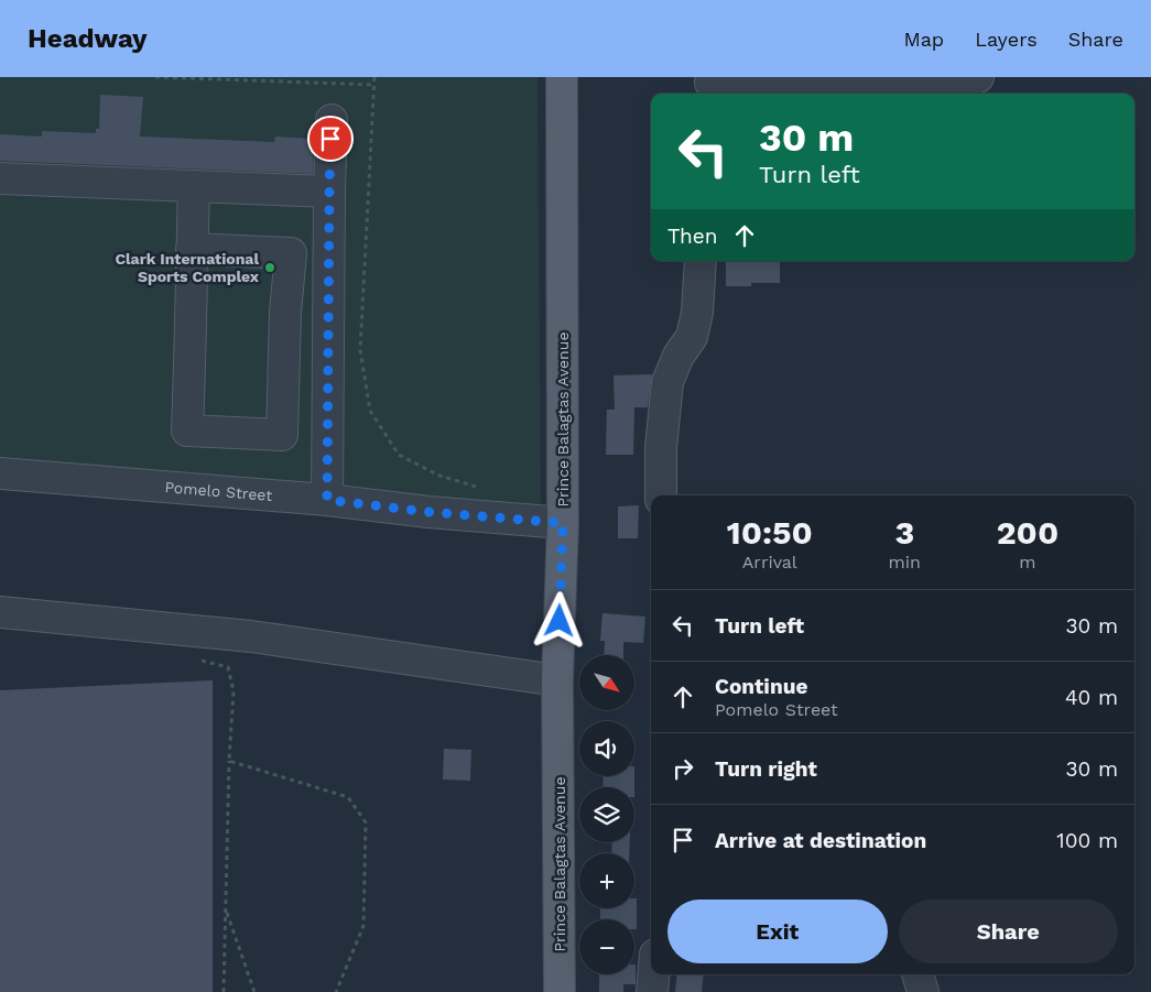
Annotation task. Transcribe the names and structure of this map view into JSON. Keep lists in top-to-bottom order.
{
  "streets": {
    "main road": ["Prince Balagtas Avenue"],
    "street": ["Pomelo Street"]
  },
  "crossings": [
    ["Prince Balagtas Avenue", "Pomelo Street"]
  ],
  "places": ["Clark International Sports Complex"],
  "north": "bottom right",
  "page": {
    "header": "Headway",
    "nav": ["Map", "Layers", "Share"],
    "turn": ["30 m", "Turn left"],
    "then": "Then",
    "eta": [
      "10:50",
      "Arrival",
      "3",
      "min",
      "200",
      "m"
    ],
    "list": [
      {
        "name": "Turn left",
        "value": "30 m"
      },
      {
        "name": "Continue",
        "note": "Pomelo Street",
        "value": "40 m"
      },
      {
        "name": "Turn right",
        "value": "30 m"
      },
      {
        "name": "Arrive at destination",
        "value": "100 m"
      }
    ],
    "map_buttons": ["+", "−"],
    "buttons": ["Exit", "Share"]
  }
}
